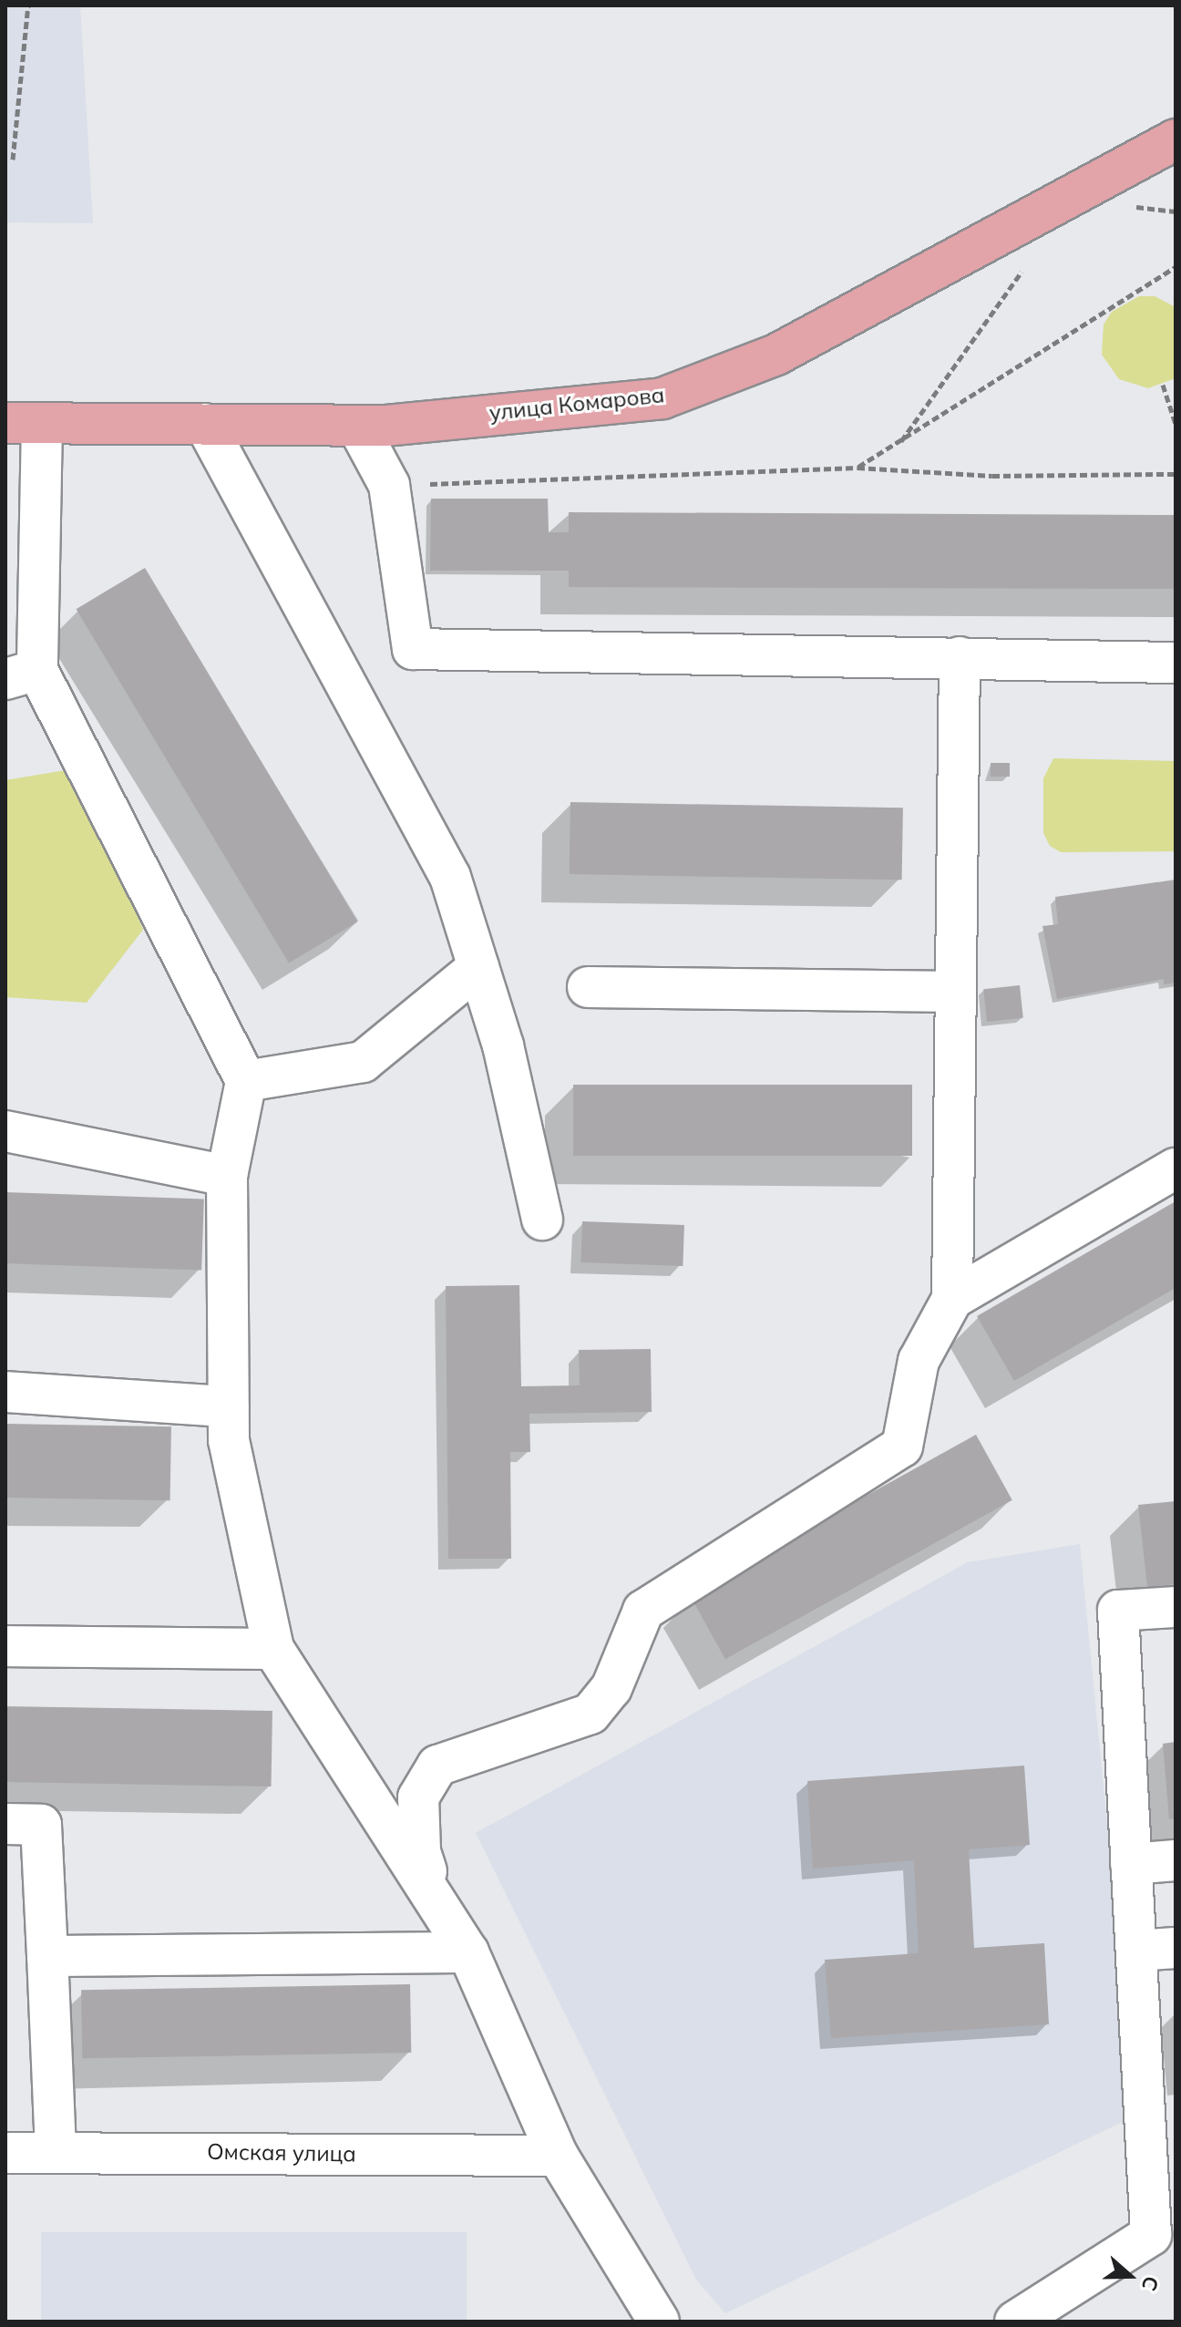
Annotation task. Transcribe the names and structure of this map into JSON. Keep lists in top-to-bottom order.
{
  "streets": {
    "main road": ["улица Комарова"],
    "street": ["Омская улица"]
  },
  "north": "right"
}
